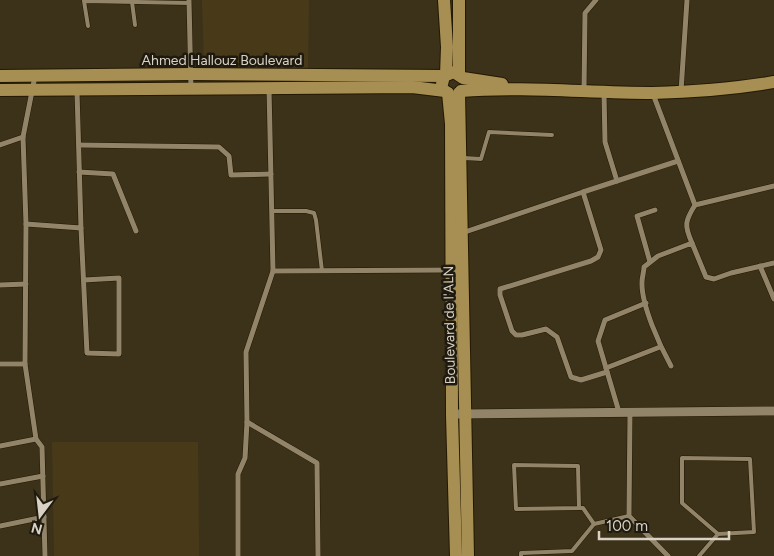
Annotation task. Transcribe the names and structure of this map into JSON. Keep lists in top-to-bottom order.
{
  "streets": {
    "main road": ["Ahmed Hallouz Boulevard", "Boulevard de l'ALN"]
  },
  "crossings": [
    ["Ahmed Hallouz Boulevard", "Boulevard de l'ALN"]
  ],
  "scale_bar": "100 m",
  "north": "bottom"
}
